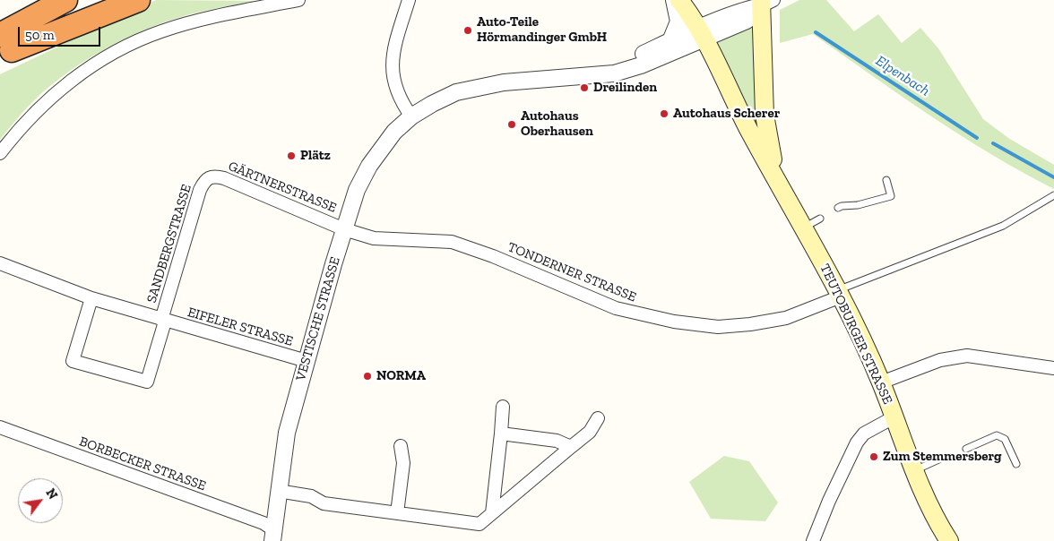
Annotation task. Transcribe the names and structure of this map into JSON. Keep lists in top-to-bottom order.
{
  "streets": {
    "main road": ["TEUTOBURGER STRASSE"],
    "street": [
      "GÄRTNERSTRASSE",
      "SANDBERGSTRASSE",
      "TONDERNER STRASSE",
      "VESTISCHE STRASSE",
      "EIFELER STRASSE",
      "BORBECKER STRASSE"
    ]
  },
  "crossings": [
    ["GÄRTNERSTRASSE", "SANDBERGSTRASSE"],
    ["GÄRTNERSTRASSE", "TONDERNER STRASSE"],
    ["GÄRTNERSTRASSE", "VESTISCHE STRASSE"],
    ["SANDBERGSTRASSE", "EIFELER STRASSE"],
    ["TONDERNER STRASSE", "VESTISCHE STRASSE"],
    ["TONDERNER STRASSE", "TEUTOBURGER STRASSE"],
    ["VESTISCHE STRASSE", "EIFELER STRASSE"],
    ["VESTISCHE STRASSE", "TEUTOBURGER STRASSE"],
    ["VESTISCHE STRASSE", "BORBECKER STRASSE"]
  ],
  "water": ["Elpenbach"],
  "places": [
    "Auto-Teile Hörmandinger GmbH",
    "Dreilinden",
    "Autohaus Scherer",
    "Autohaus Oberhausen",
    "Plätz",
    "NORMA",
    "Zum Stemmersberg"
  ],
  "scale_bar": "50 m",
  "north": "top right"
}
